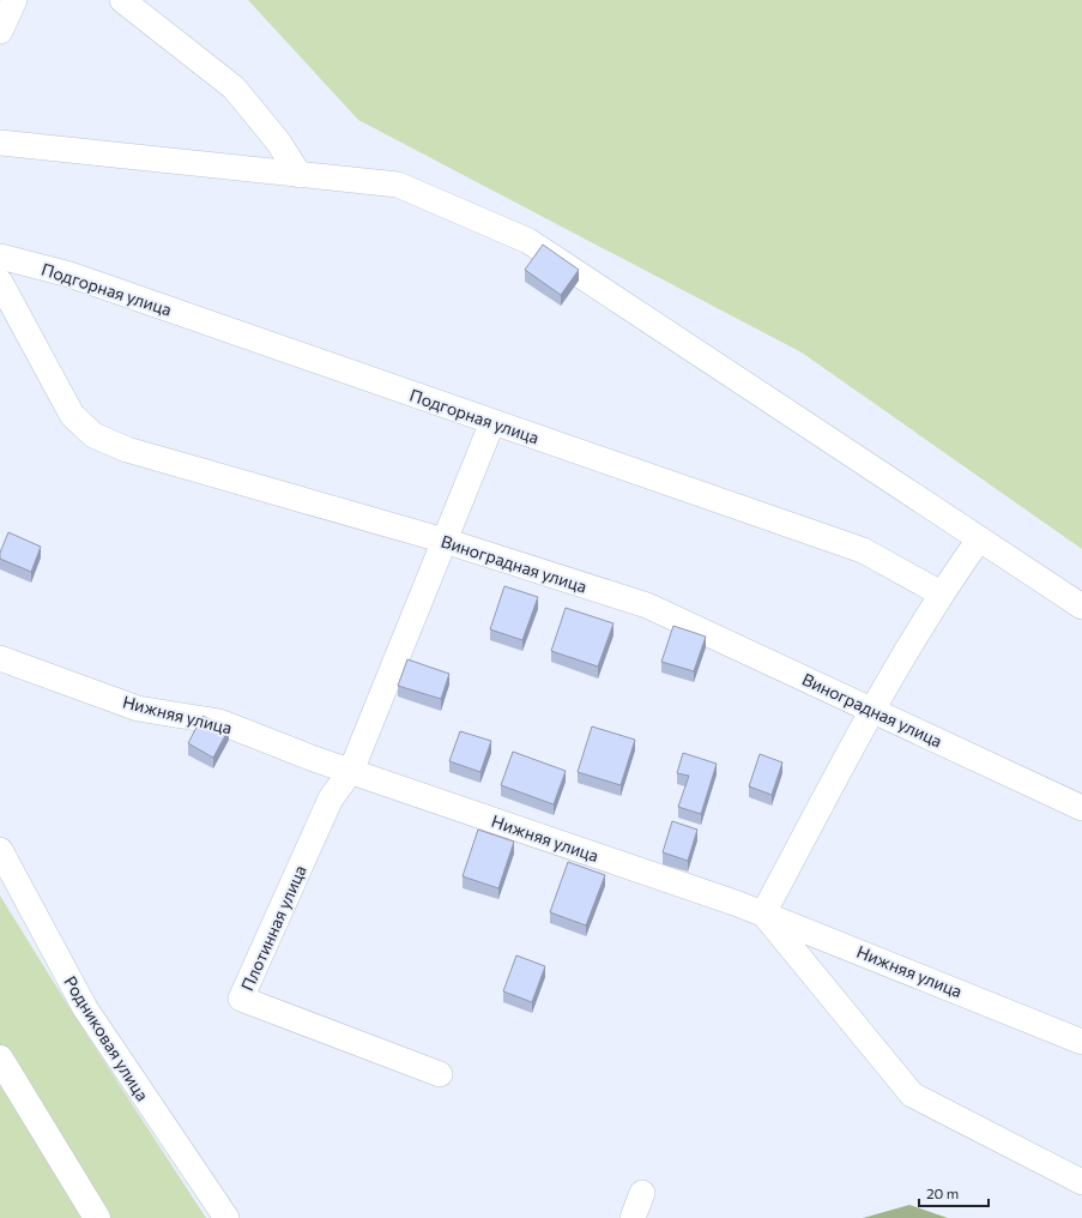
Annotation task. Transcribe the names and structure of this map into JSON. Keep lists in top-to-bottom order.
{
  "streets": {
    "street": [
      "Подгорная улица",
      "Виноградная улица",
      "Нижняя улица",
      "Плотинная улица",
      "Родниковая улица"
    ]
  },
  "crossings": [
    ["Нижняя улица", "Плотинная улица"]
  ],
  "scale_bar": "20 m"
}
